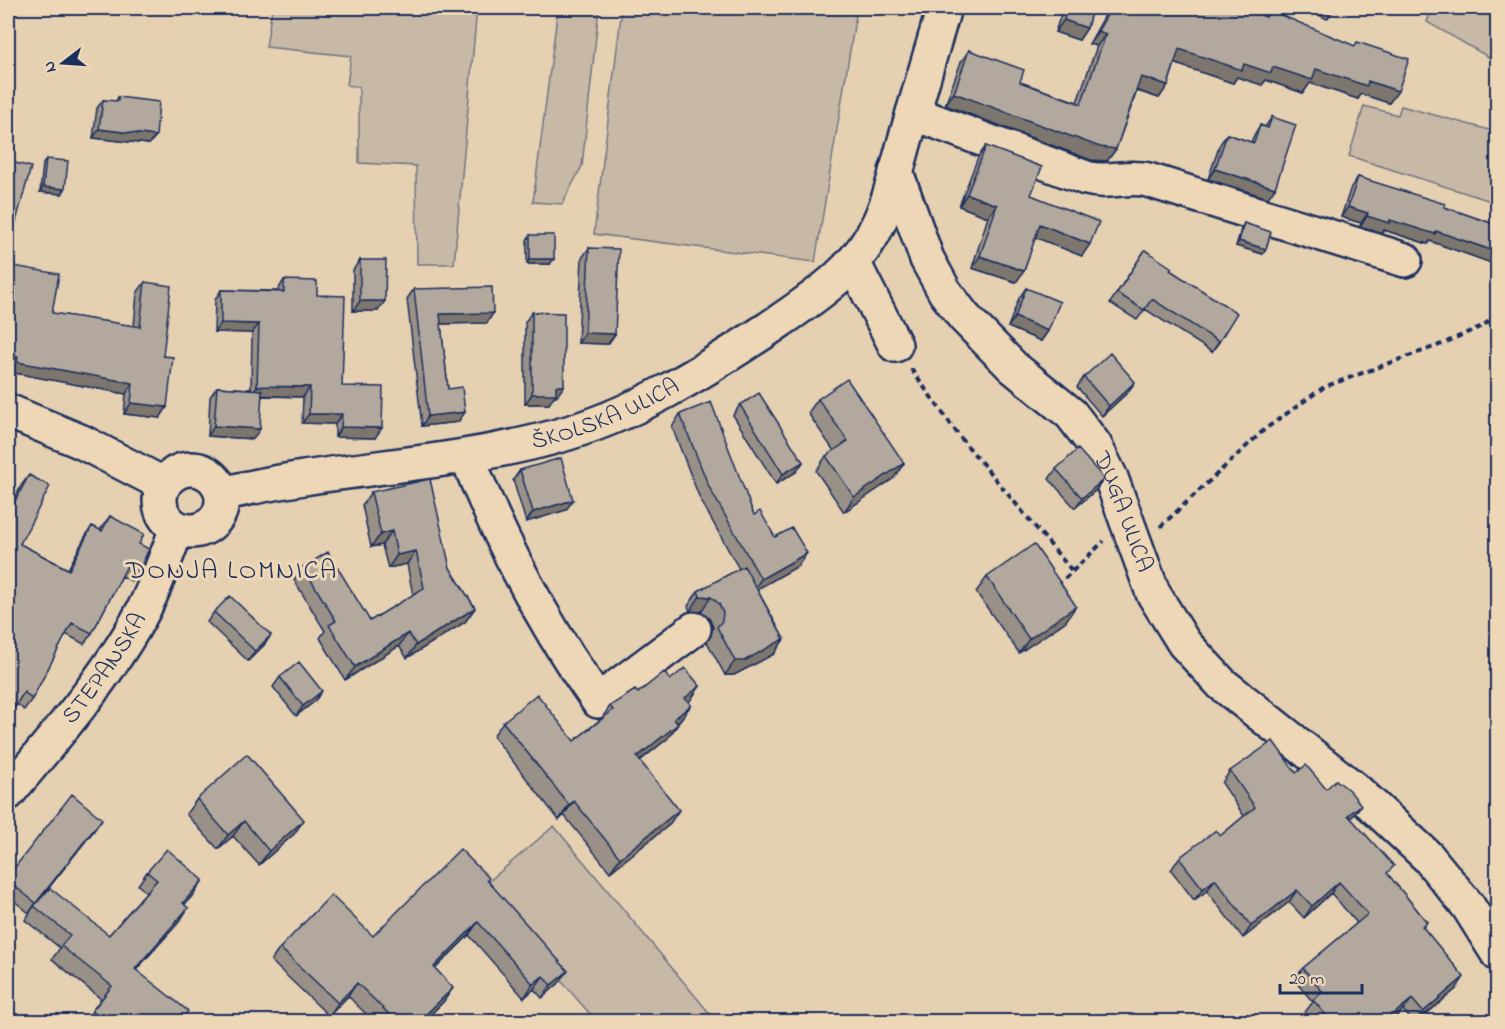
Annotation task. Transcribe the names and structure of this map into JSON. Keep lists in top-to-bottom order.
{
  "streets": {
    "street": ["ŠKOLSKA ULICA", "DUGA ULICA", "STEPANSKA"]
  },
  "crossings": [
    ["ŠKOLSKA ULICA", "DUGA ULICA"],
    ["ŠKOLSKA ULICA", "STEPANSKA"]
  ],
  "districts": ["DONJA LOMNICA"],
  "scale_bar": "20 m",
  "north": "left"
}
